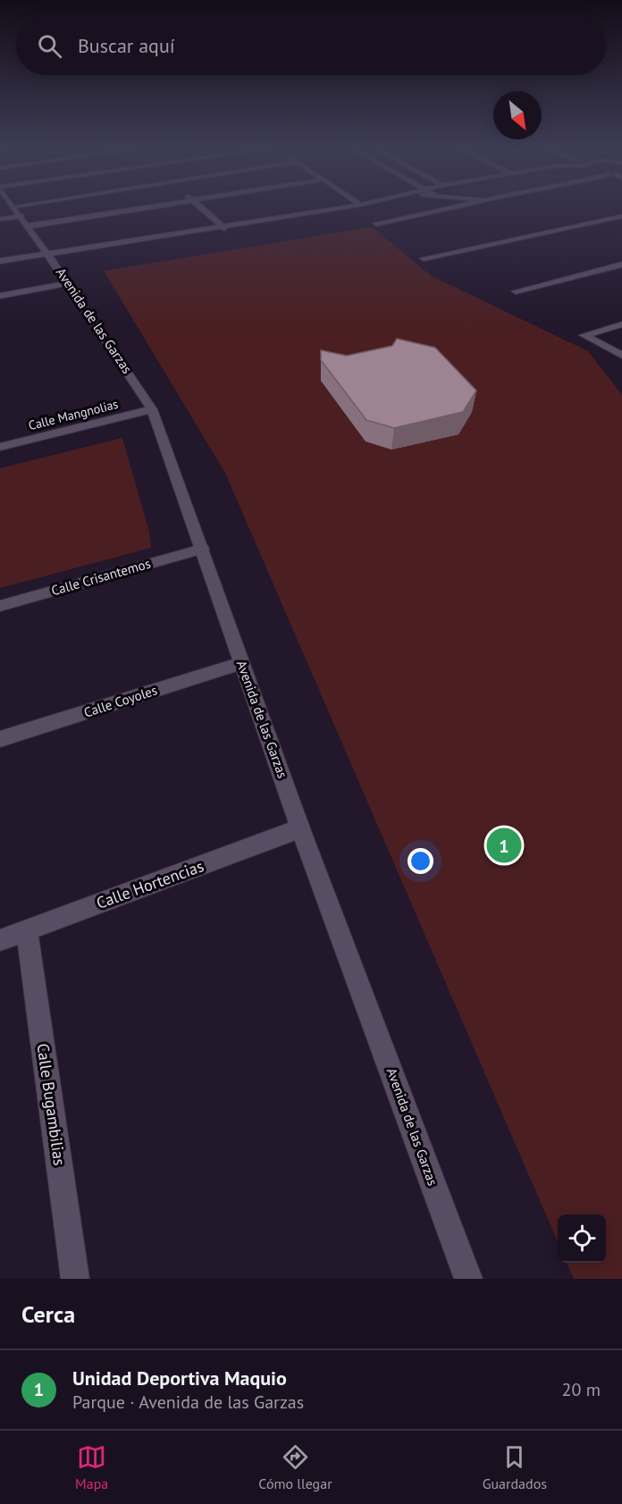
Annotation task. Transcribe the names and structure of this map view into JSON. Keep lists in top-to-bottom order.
{
  "streets": {
    "street": [
      "Avenida de las Garzas",
      "Calle Mangnolias",
      "Calle Crisantemos",
      "Calle Coyoles",
      "Calle Hortencias",
      "Calle Bugambilias"
    ]
  },
  "crossings": [
    ["Avenida de las Garzas", "Calle Mangnolias"],
    ["Avenida de las Garzas", "Calle Crisantemos"],
    ["Avenida de las Garzas", "Calle Coyoles"],
    ["Avenida de las Garzas", "Calle Hortencias"],
    ["Calle Hortencias", "Calle Bugambilias"]
  ],
  "north": "bottom right",
  "page": {
    "search": "Buscar aquí",
    "pins": "1",
    "heading": "Cerca",
    "list": [
      {
        "mark": "1",
        "name": "Unidad Deportiva Maquio",
        "note": "Parque · Avenida de las Garzas",
        "value": "20 m"
      }
    ],
    "nav": ["Mapa", "Cómo llegar", "Guardados"]
  }
}
